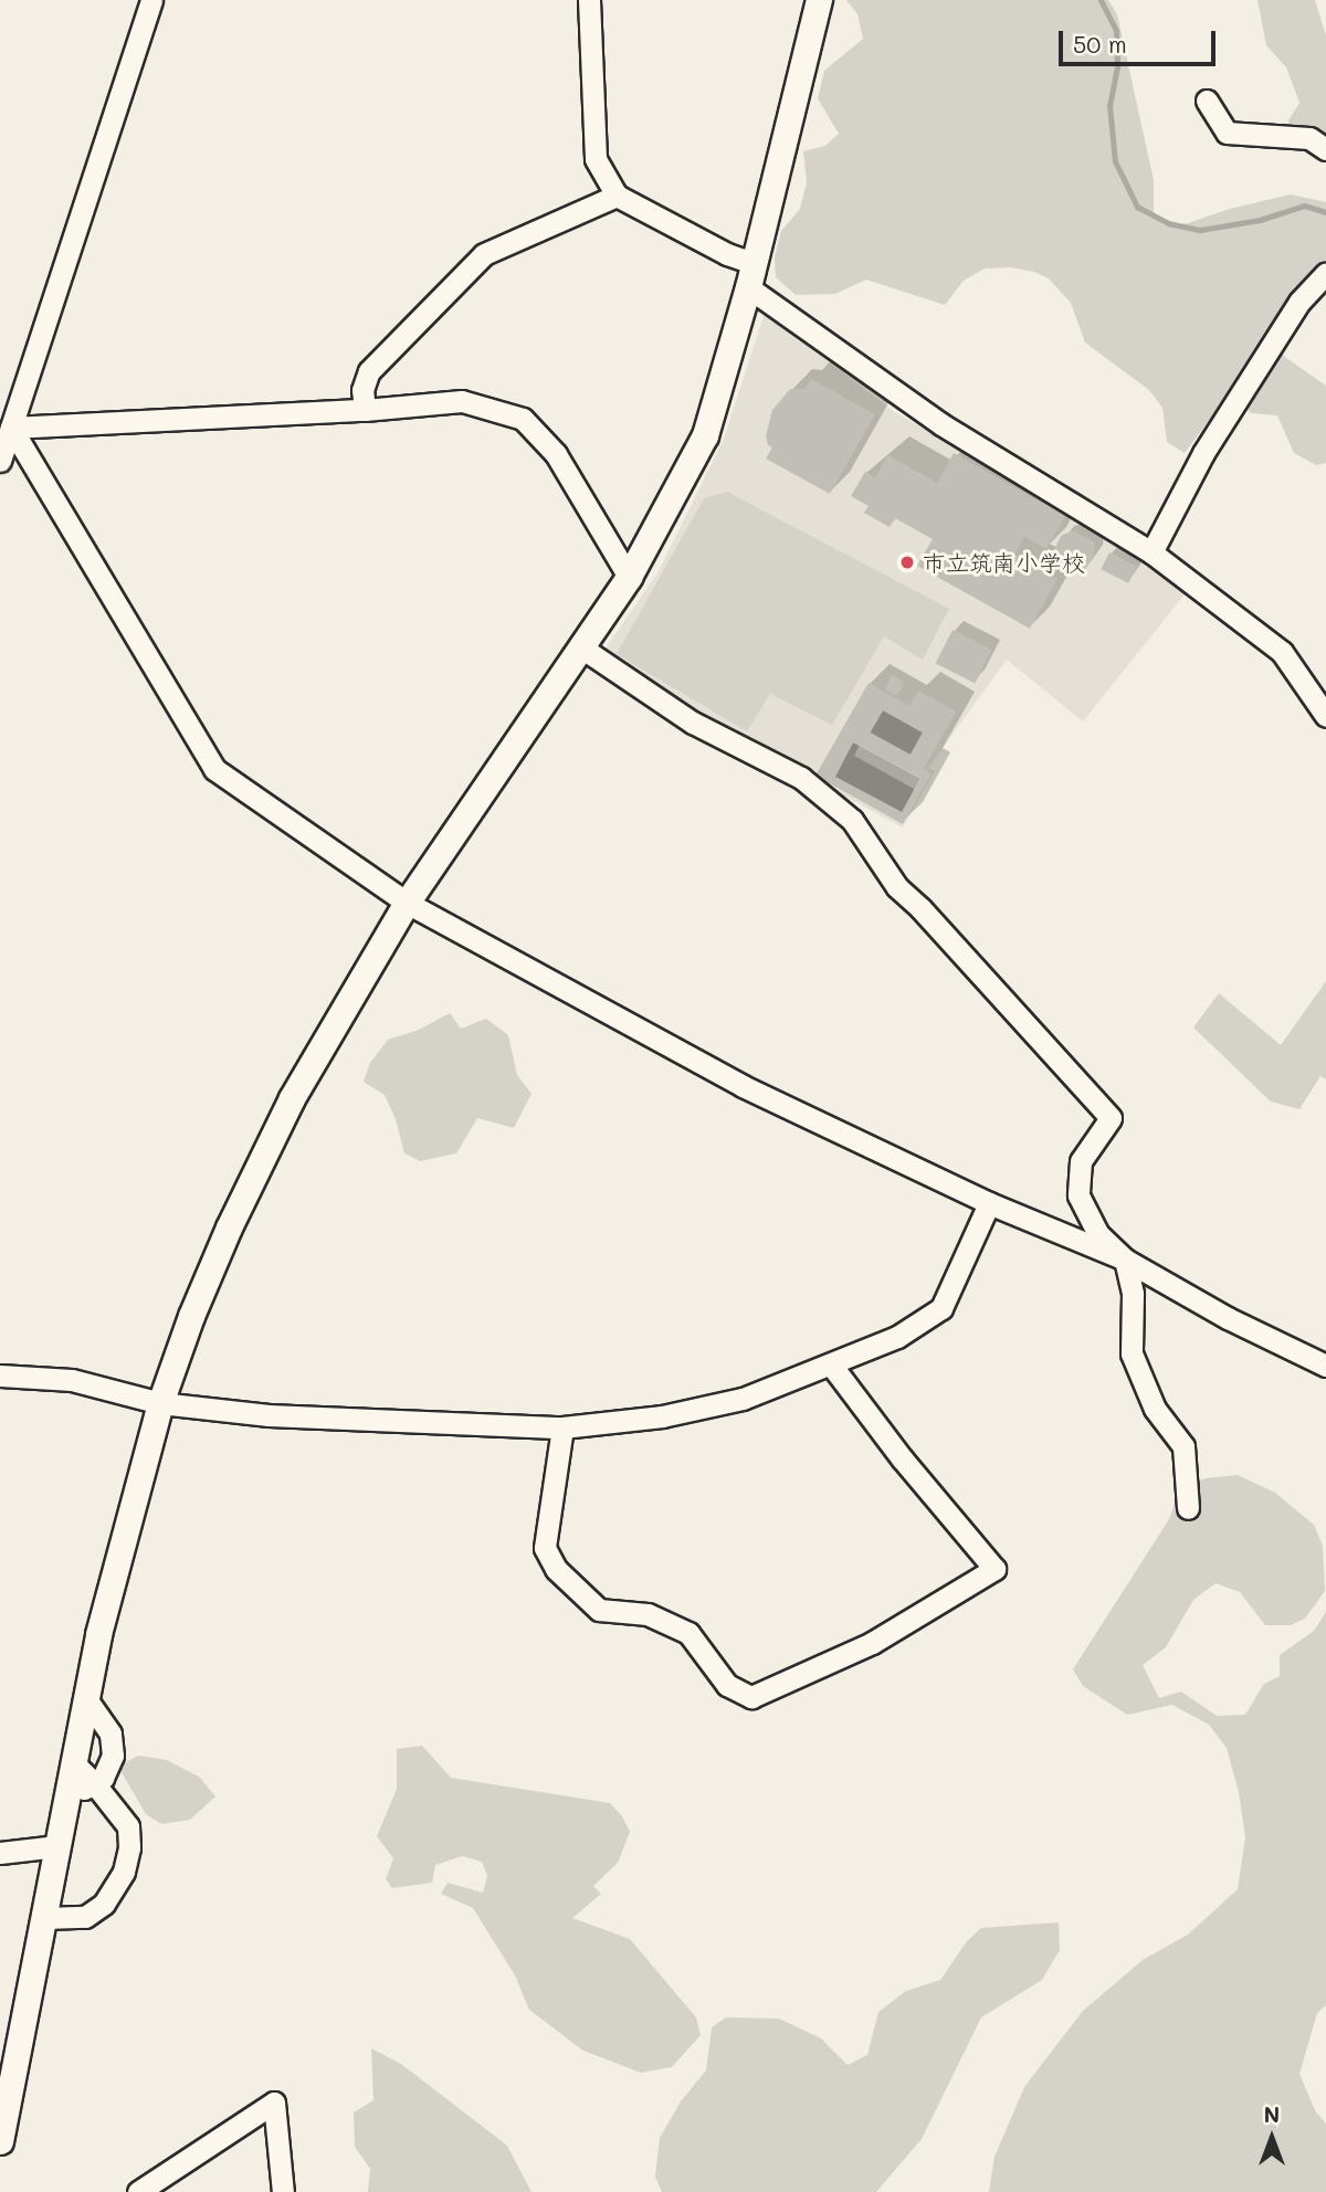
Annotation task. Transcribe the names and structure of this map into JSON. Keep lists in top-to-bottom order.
{
  "places": ["市立筑南小学校"],
  "scale_bar": "50 m",
  "north": "top"
}
